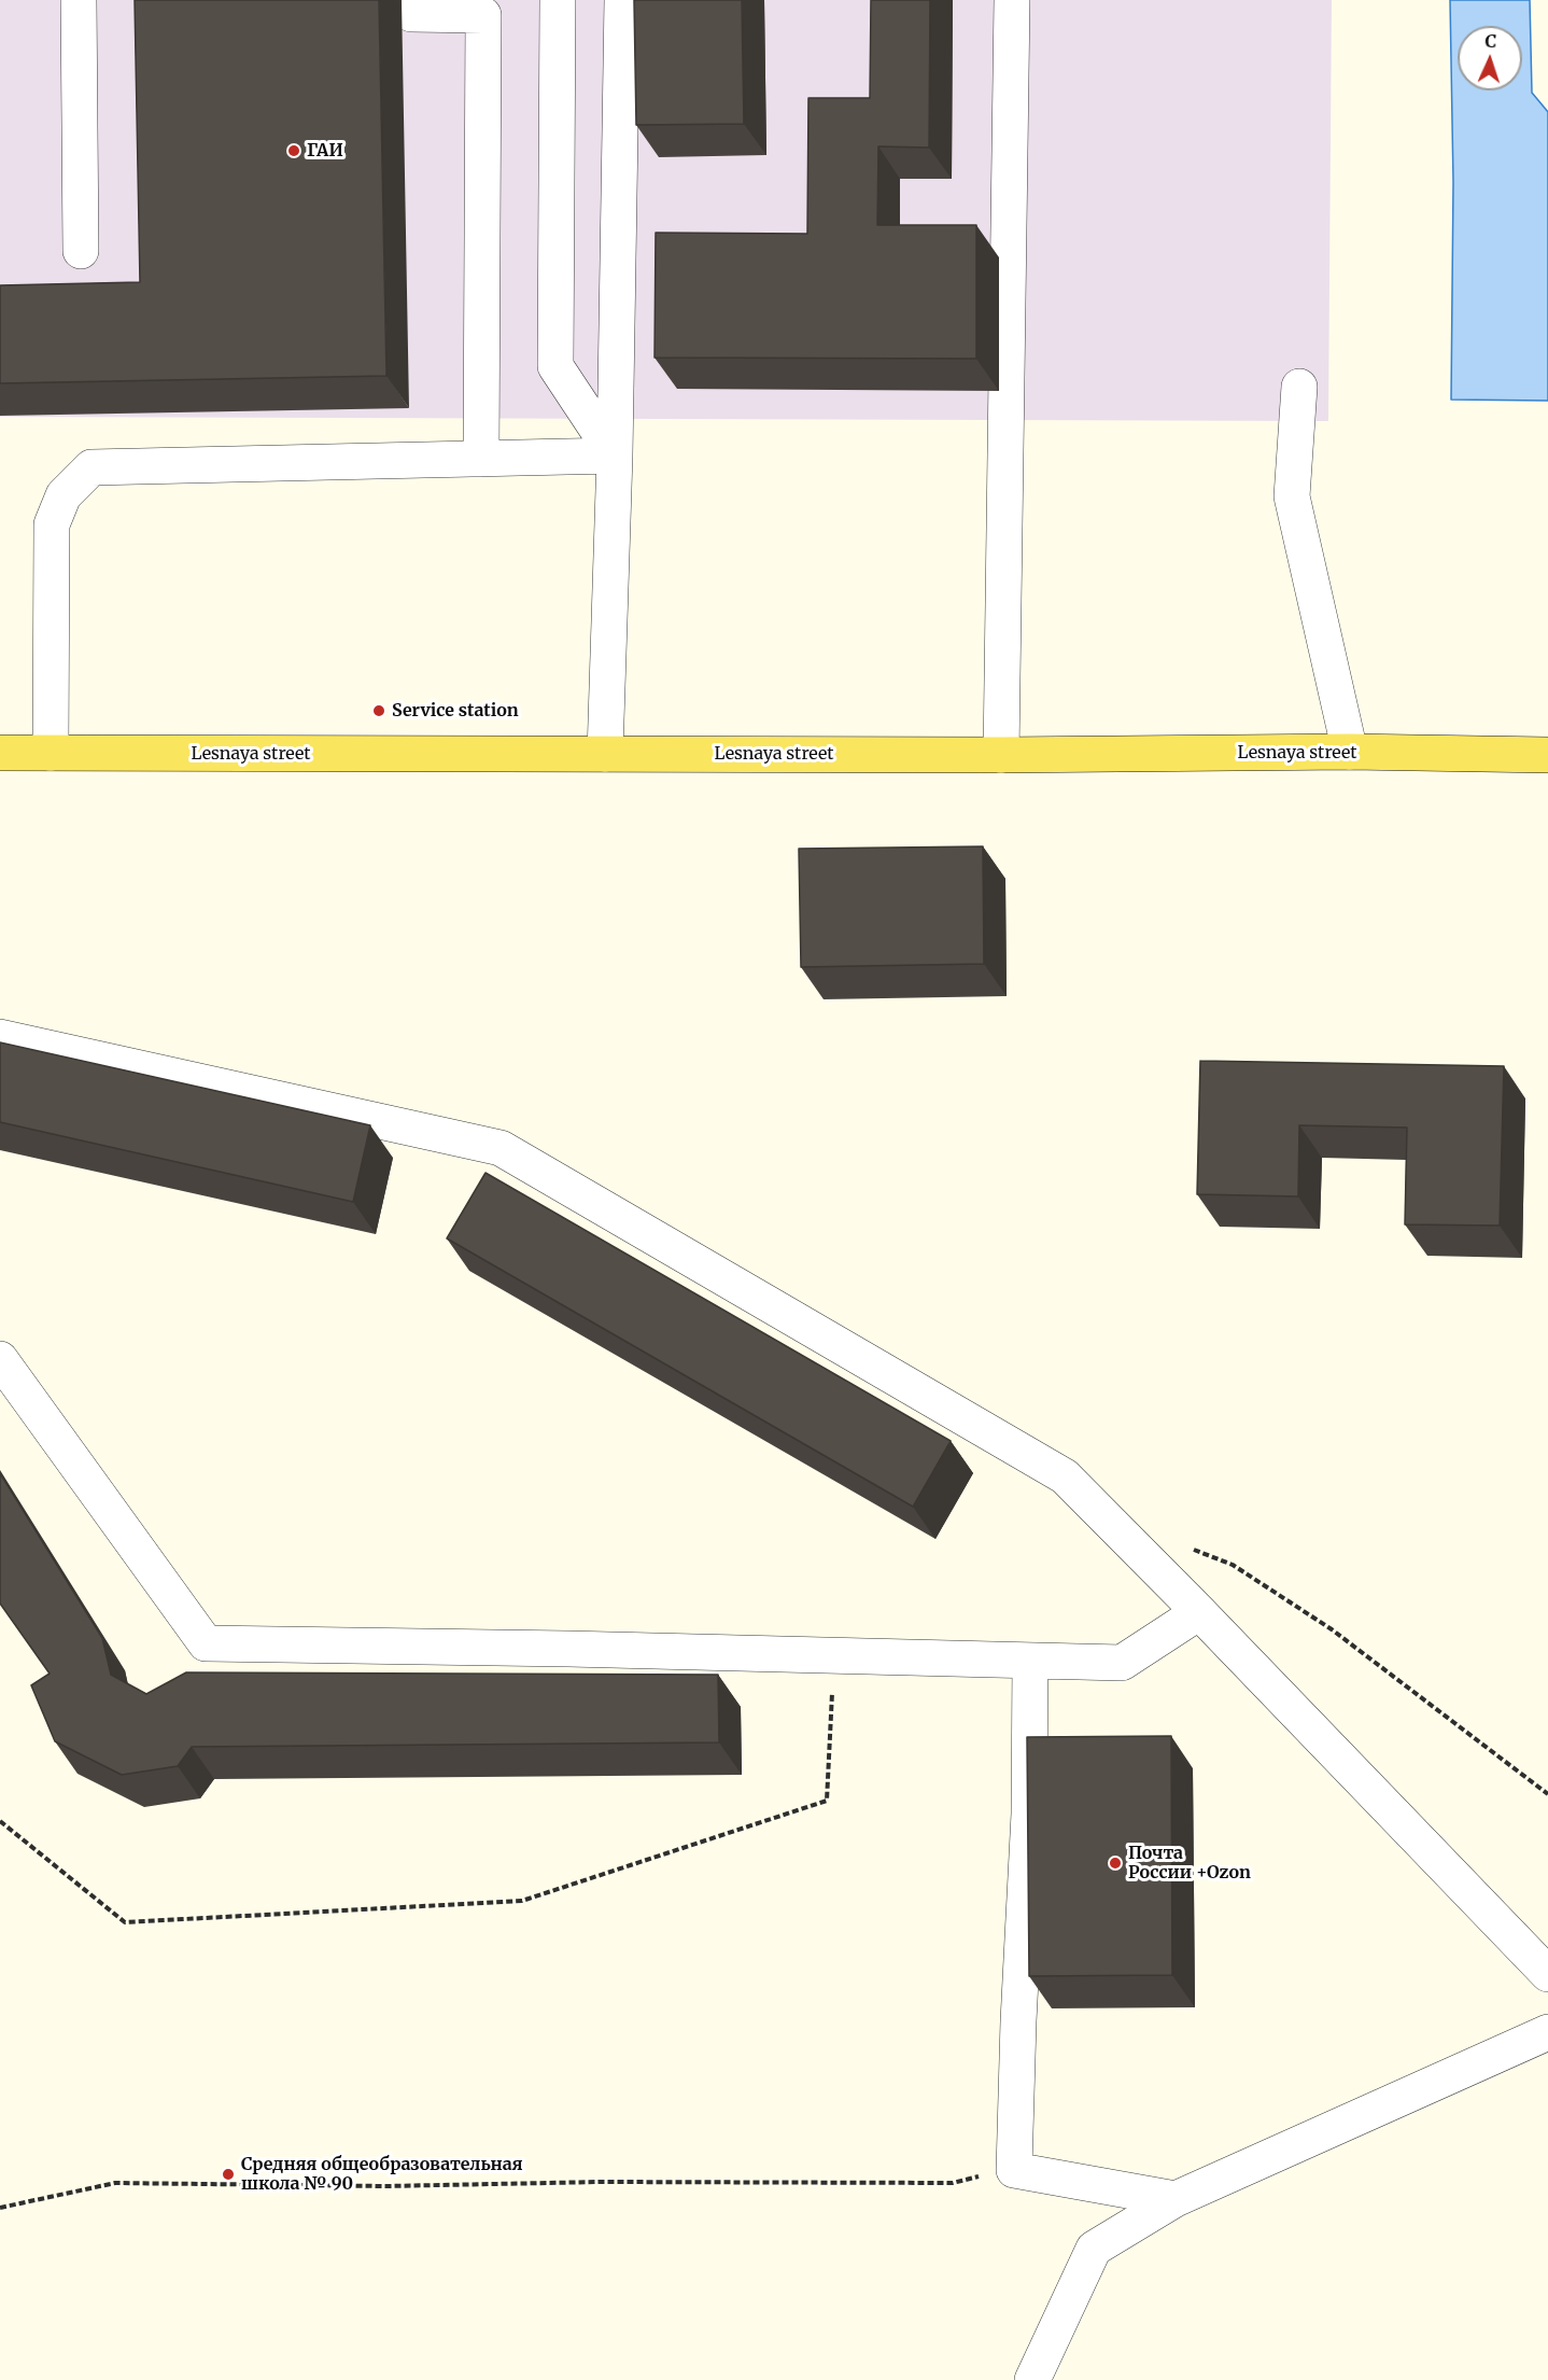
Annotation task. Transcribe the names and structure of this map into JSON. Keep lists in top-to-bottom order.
{
  "streets": {
    "main road": ["Lesnaya street"]
  },
  "places": [
    "ГАИ",
    "Service station",
    "Почта России +Ozon",
    "Средняя общеобразовательная школа № 90"
  ],
  "north": "top"
}
